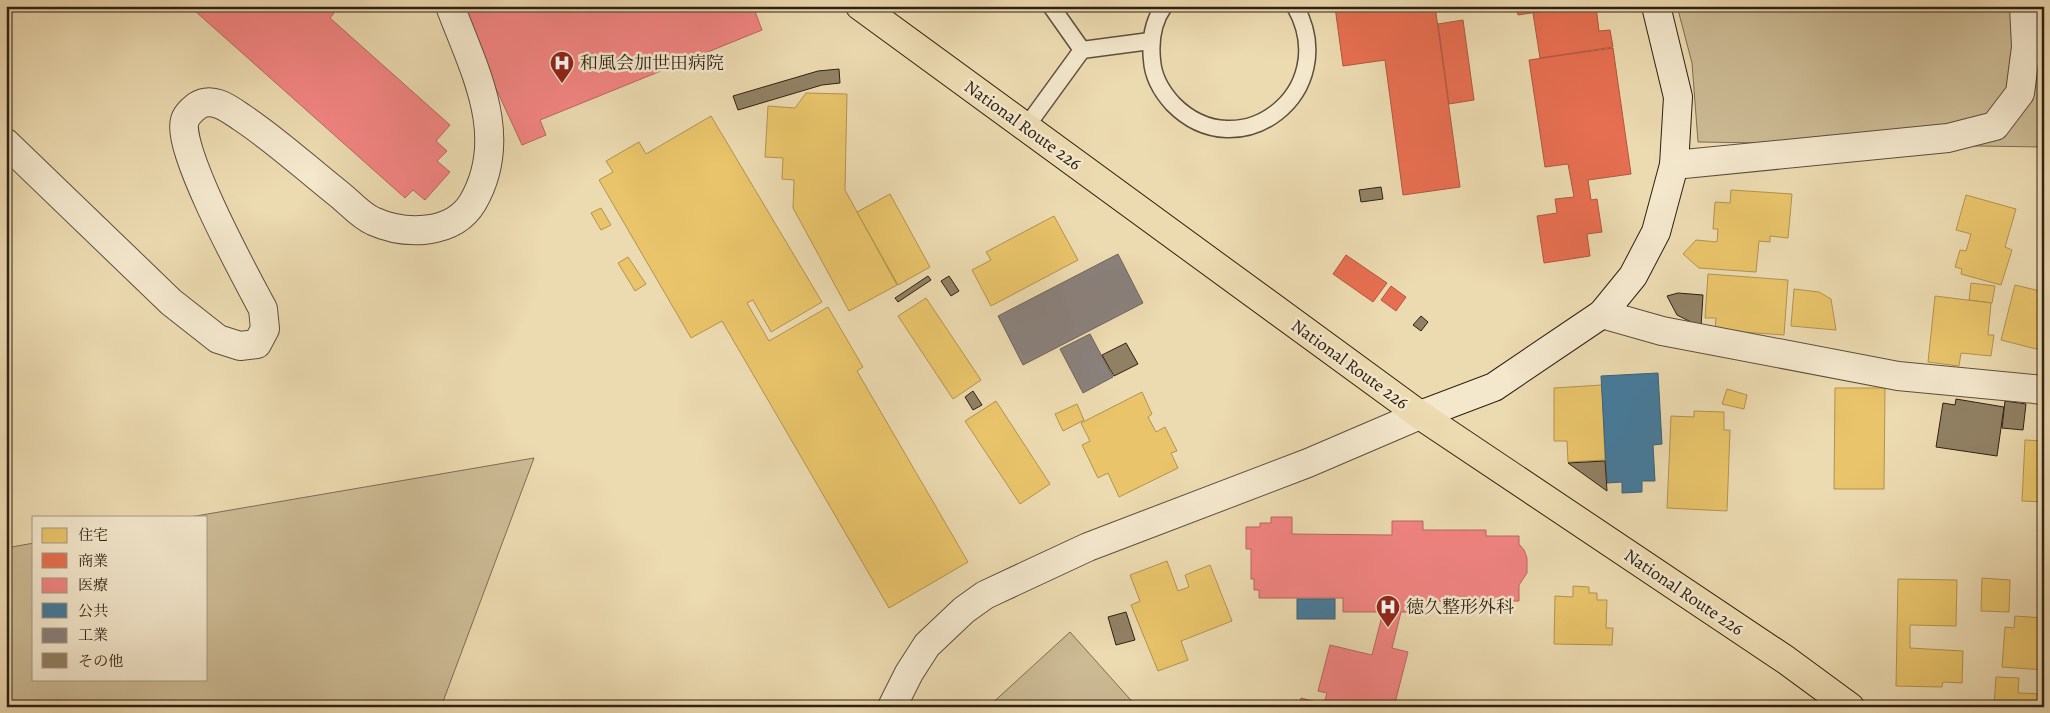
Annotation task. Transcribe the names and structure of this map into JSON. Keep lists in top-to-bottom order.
{
  "streets": {
    "highway": ["National Route 226"]
  },
  "places": {
    "hospital": ["和風会加世田病院", "徳久整形外科"]
  },
  "legend": [
    "住宅",
    "商業",
    "医療",
    "公共",
    "工業",
    "その他"
  ]
}
